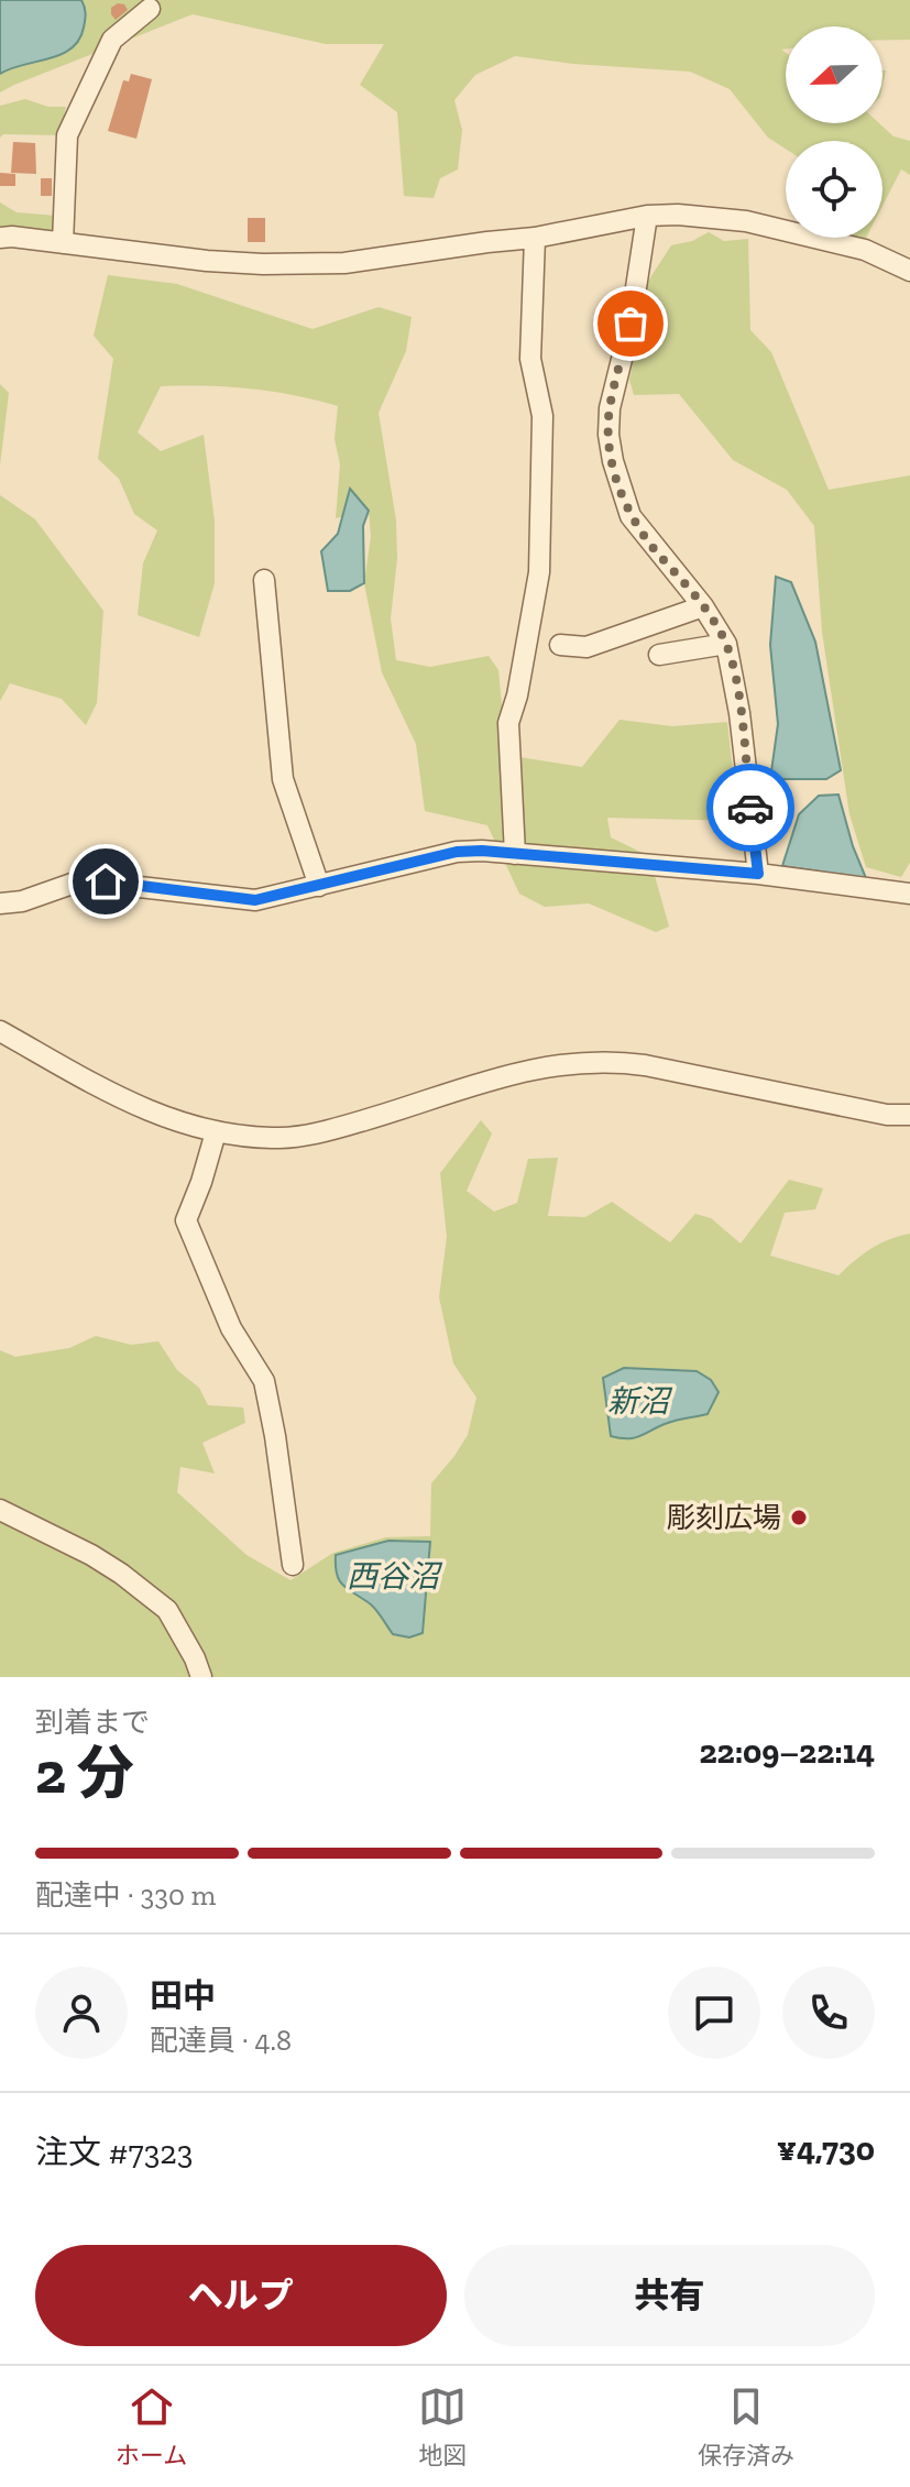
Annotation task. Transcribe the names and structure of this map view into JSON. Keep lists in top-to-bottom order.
{
  "water": ["新沼", "西谷沼"],
  "places": ["彫刻広場"],
  "north": "left",
  "page": {
    "heading": ["2 分", "到着まで", "22:09–22:14"],
    "panel": [
      "田中",
      "配達員 · 4.8",
      "注文 #7323",
      "¥4,730"
    ],
    "bar": "配達中 · 330 m",
    "buttons": ["ヘルプ", "共有"],
    "tabs": ["ホーム", "地図", "保存済み"]
  }
}
